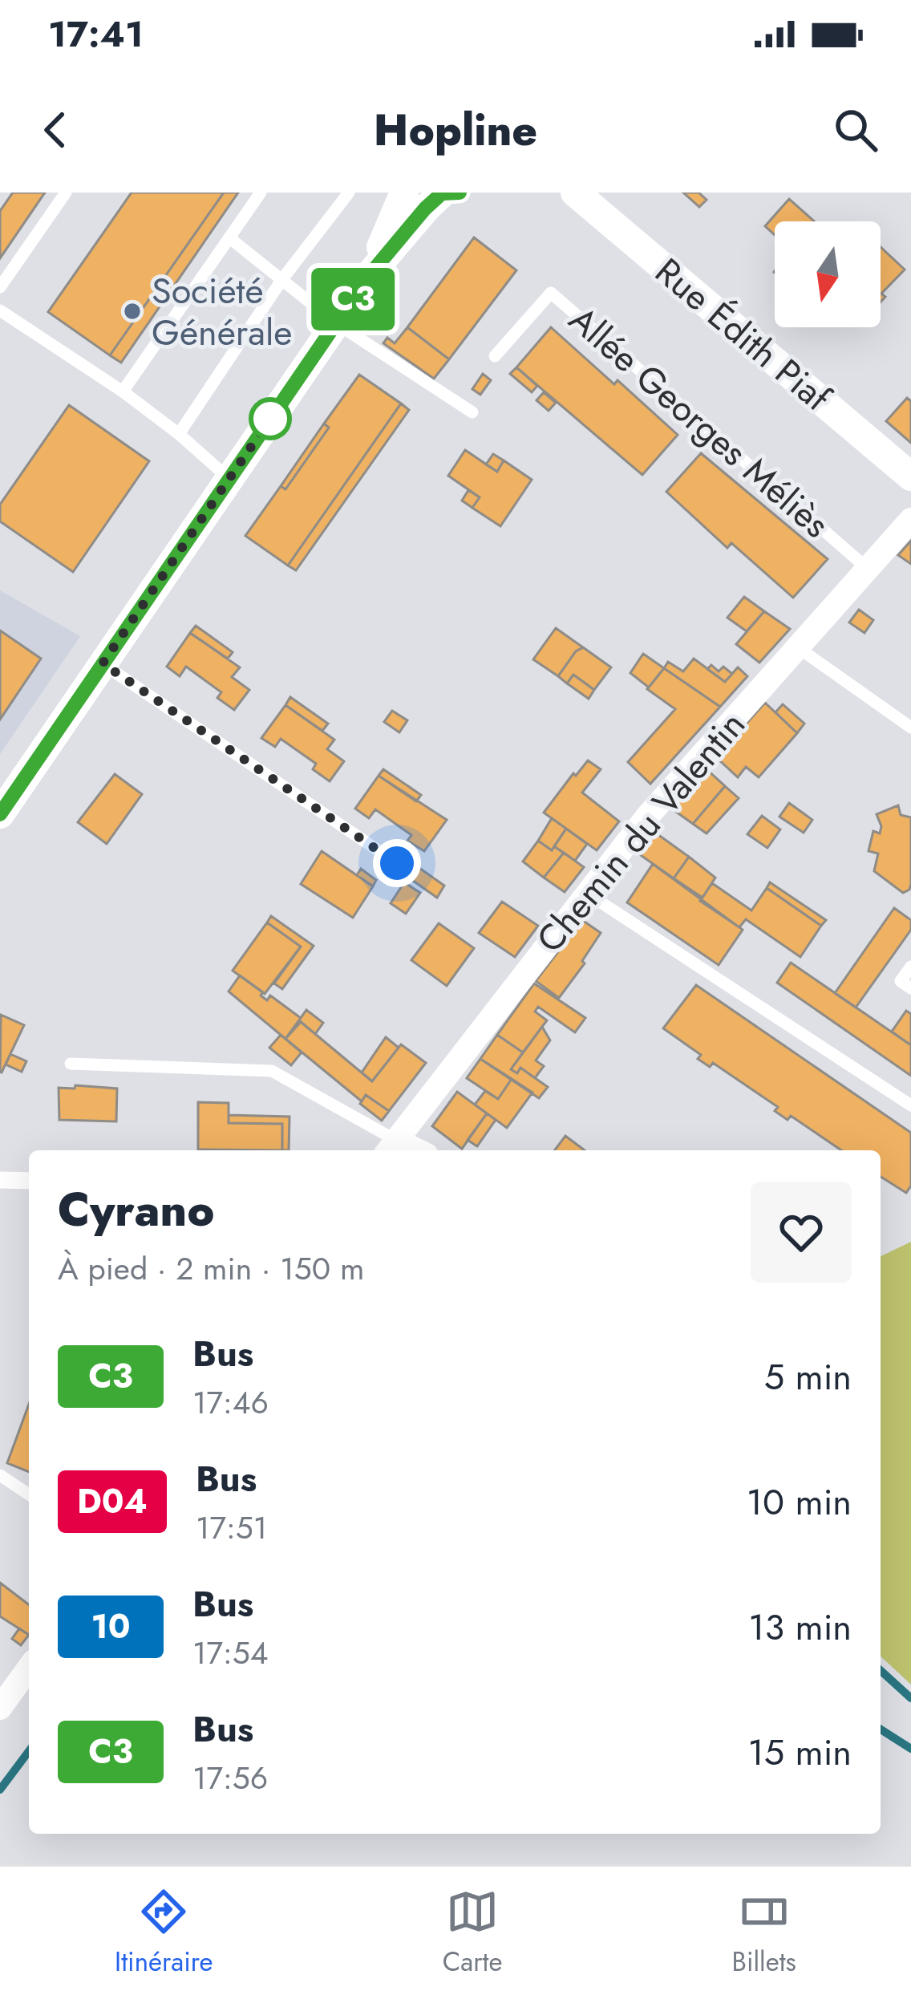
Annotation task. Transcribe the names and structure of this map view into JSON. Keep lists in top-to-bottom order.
{
  "streets": {
    "street": ["Rue Édith Piaf", "Chemin du Valentin"],
    "lane": ["Allée Georges Méliès"]
  },
  "crossings": [
    ["Allée Georges Méliès", "Chemin du Valentin"]
  ],
  "places": ["Société Générale"],
  "lines": ["bus line C3"],
  "north": "bottom",
  "page": {
    "status": "17:41",
    "header": "Hopline",
    "on_map": "C3",
    "heading": ["Cyrano", "À pied · 2 min · 150 m"],
    "list": [
      {
        "mark": "C3",
        "name": "Bus",
        "note": "17:46",
        "value": "5 min"
      },
      {
        "mark": "D04",
        "name": "Bus",
        "note": "17:51",
        "value": "10 min"
      },
      {
        "mark": "10",
        "name": "Bus",
        "note": "17:54",
        "value": "13 min"
      },
      {
        "mark": "C3",
        "name": "Bus",
        "note": "17:56",
        "value": "15 min"
      }
    ],
    "tabs": ["Itinéraire", "Carte", "Billets"]
  }
}
